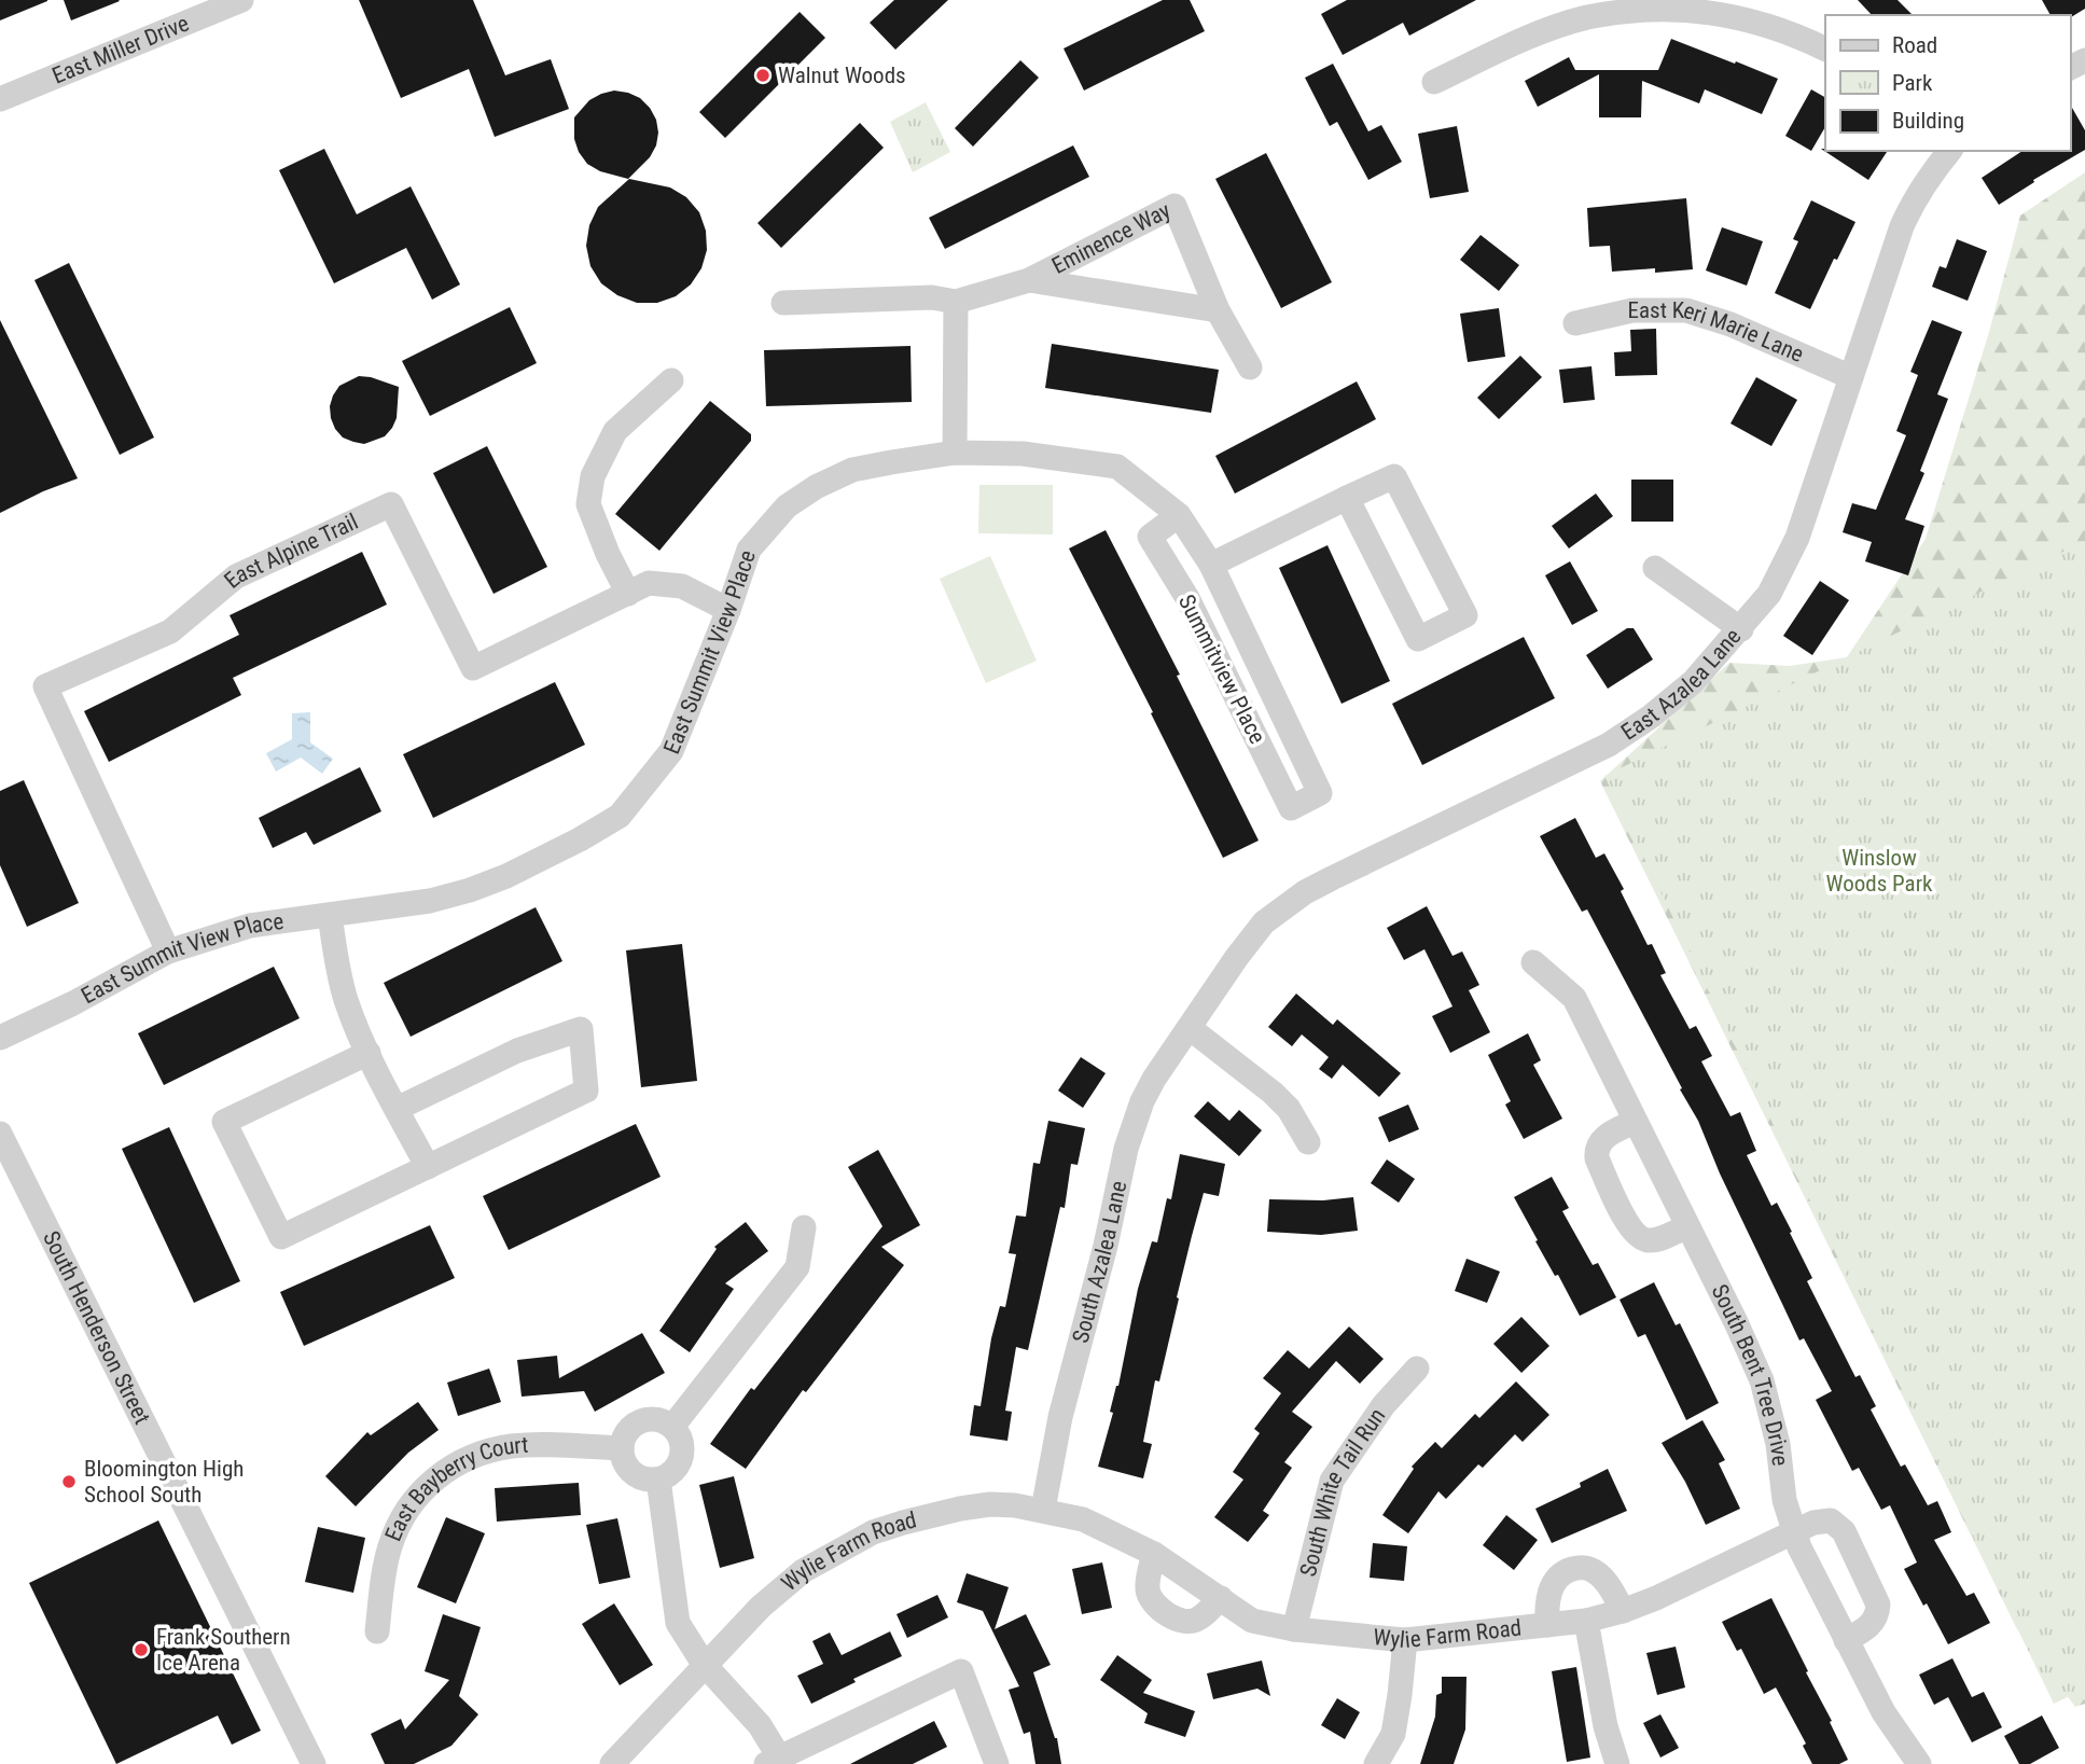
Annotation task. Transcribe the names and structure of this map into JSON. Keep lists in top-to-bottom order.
{
  "streets": {
    "street": [
      "East Miller Drive",
      "Eminence Way",
      "East Keri Marie Lane",
      "East Alpine Trail",
      "East Summit View Place",
      "Summitview Place",
      "East Azalea Lane",
      "South Azalea Lane",
      "South Henderson Street",
      "South Bent Tree Drive",
      "South White Tail Run",
      "East Bayberry Court",
      "Wylie Farm Road"
    ]
  },
  "crossings": [
    ["East Keri Marie Lane", "East Azalea Lane"],
    ["East Alpine Trail", "East Summit View Place"],
    ["East Summit View Place", "Summitview Place"],
    ["East Azalea Lane", "South Azalea Lane"],
    ["South Azalea Lane", "Wylie Farm Road"],
    ["South Bent Tree Drive", "Wylie Farm Road"],
    ["South White Tail Run", "Wylie Farm Road"]
  ],
  "parks": ["Winslow Woods Park"],
  "places": ["Walnut Woods", "Bloomington High School South", "Frank Southern Ice Arena"],
  "legend": ["Road", "Park", "Building"]
}
